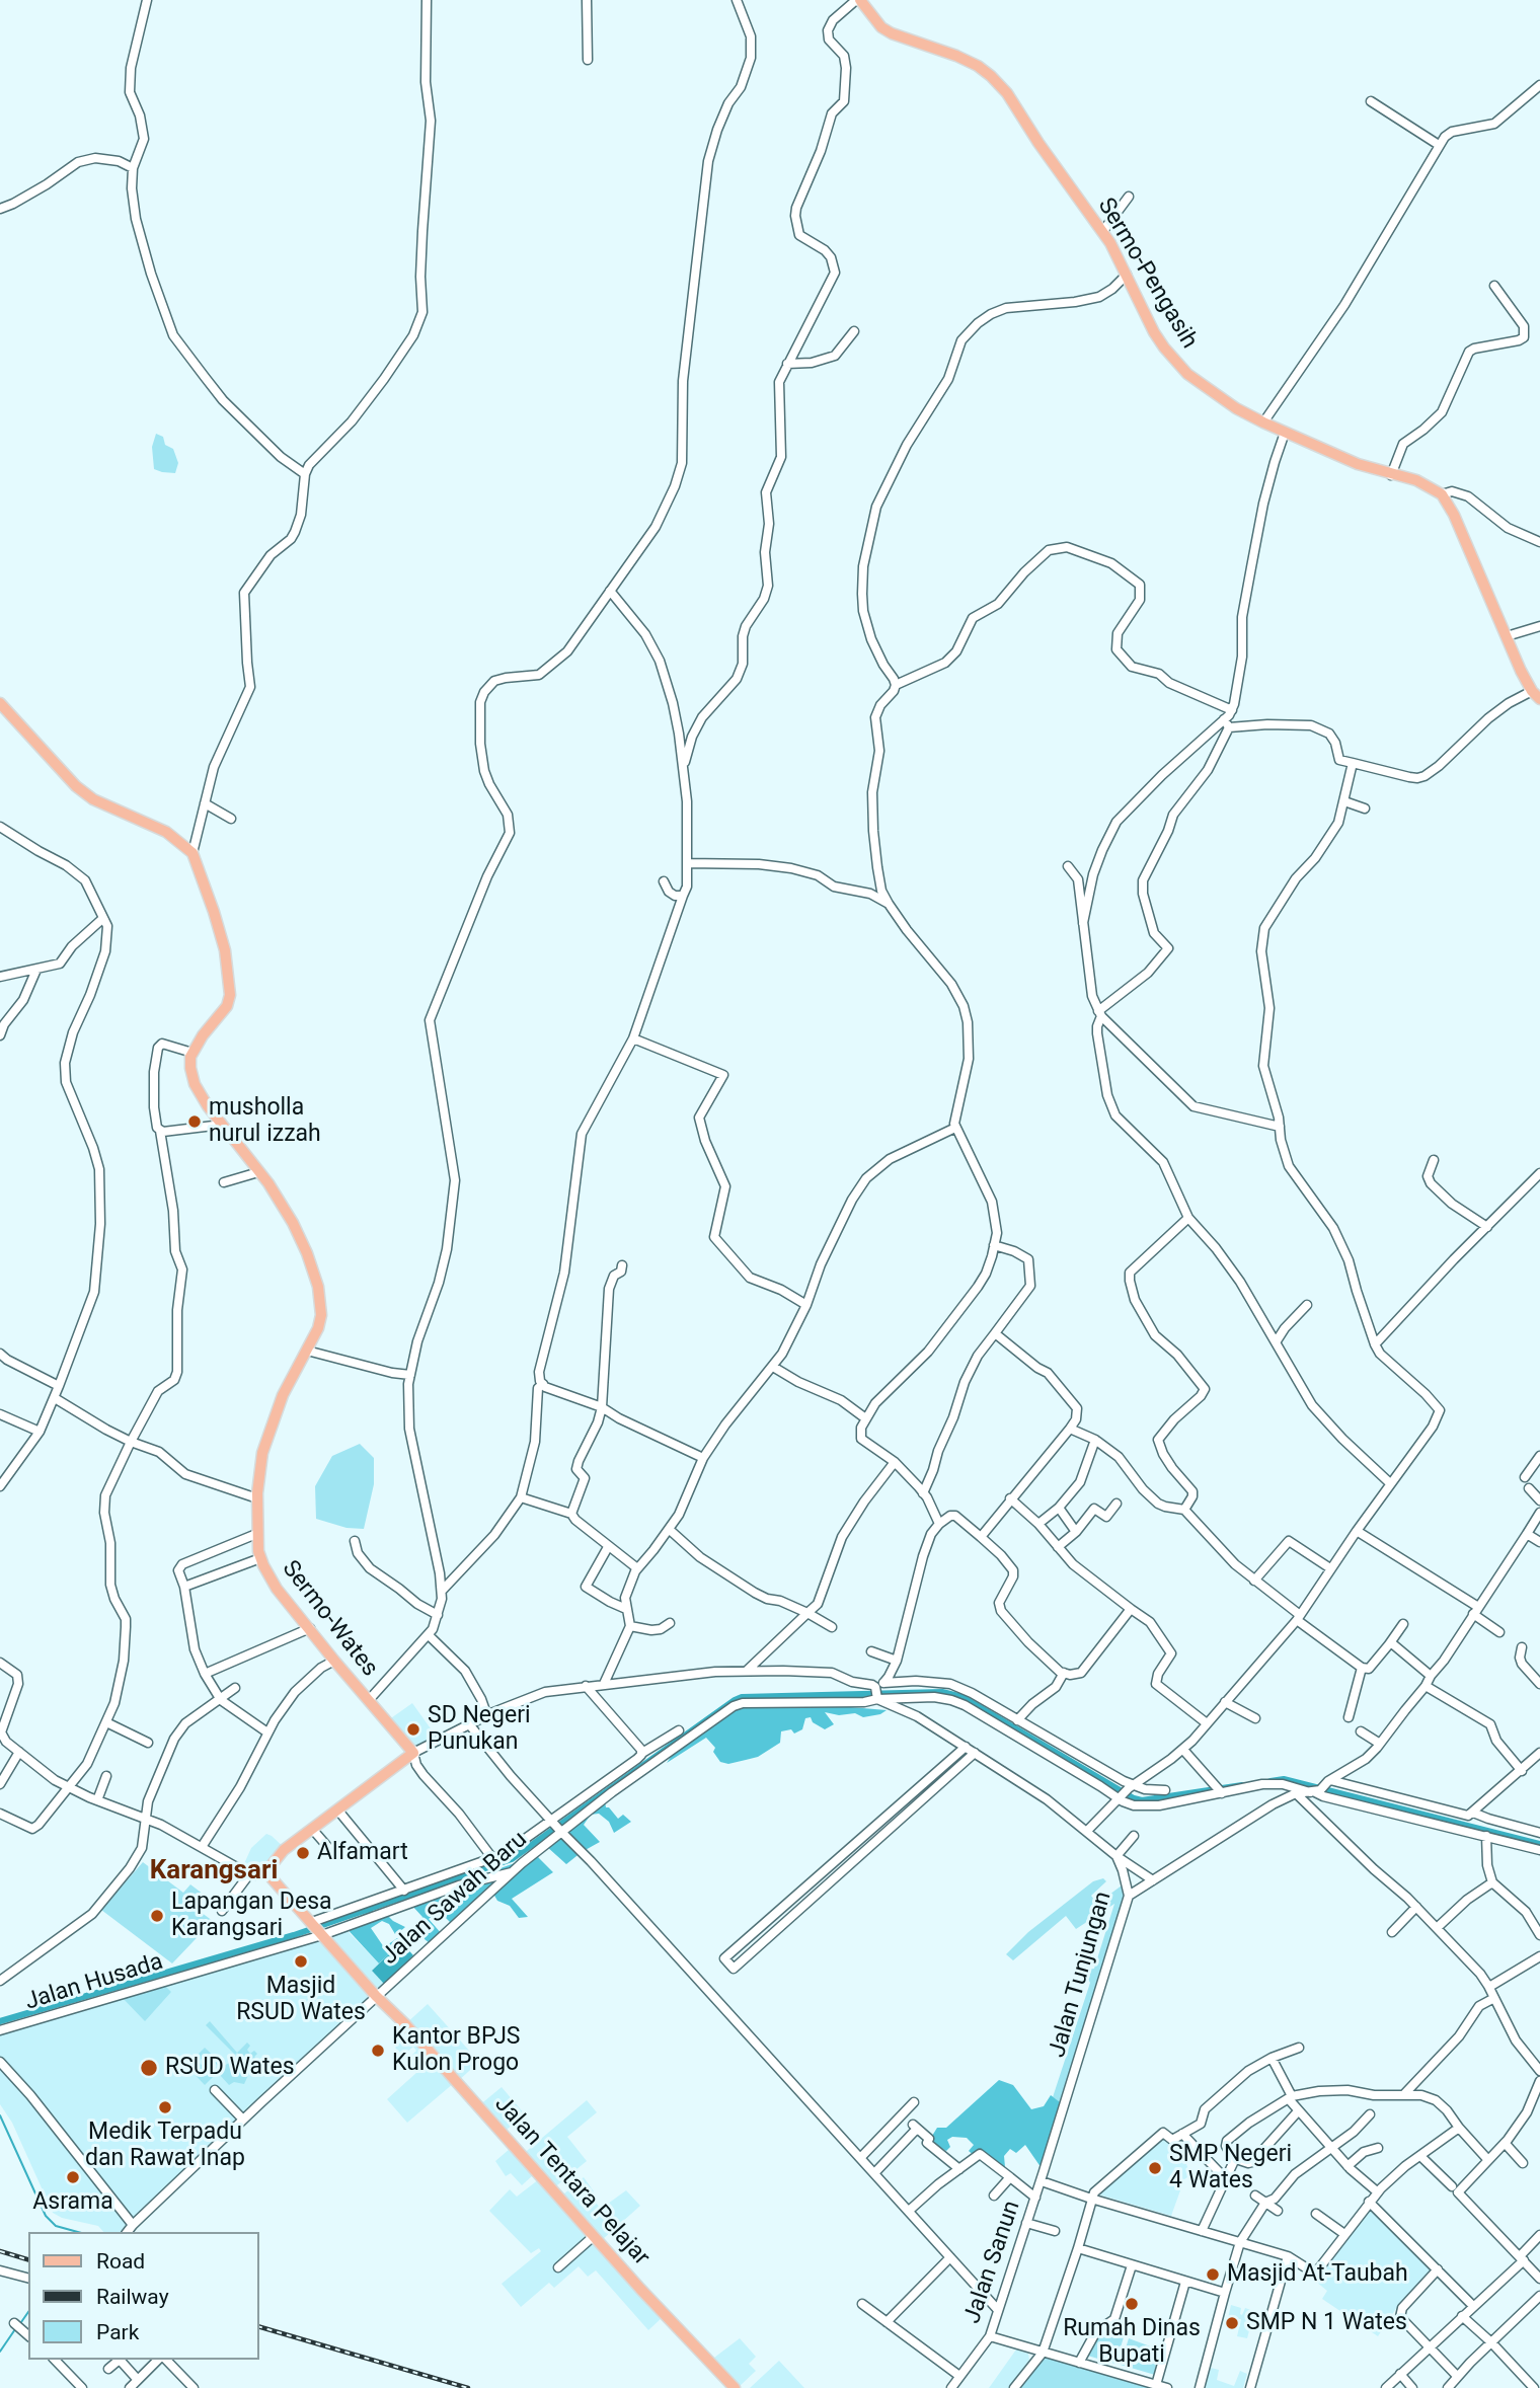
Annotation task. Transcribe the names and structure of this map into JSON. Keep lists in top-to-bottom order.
{
  "streets": {
    "main road": ["Sermo-Pengasih", "Sermo-Wates", "Jalan Tentara Pelajar"],
    "street": [
      "Jalan Sawah Baru",
      "Jalan Tunjungan",
      "Jalan Husada",
      "Jalan Sanun"
    ]
  },
  "crossings": [
    ["Jalan Sawah Baru", "Jalan Tentara Pelajar"],
    ["Jalan Tunjungan", "Jalan Sanun"],
    ["Jalan Husada", "Jalan Tentara Pelajar"]
  ],
  "districts": ["Karangsari"],
  "places": [
    "musholla nurul izzah",
    "SD Negeri Punukan",
    "Alfamart",
    "Lapangan Desa Karangsari",
    "Masjid RSUD Wates",
    "Kantor BPJS Kulon Progo",
    "RSUD Wates",
    "Medik Terpadu dan Rawat Inap",
    "SMP Negeri 4 Wates",
    "Asrama",
    "Masjid At-Taubah",
    "Rumah Dinas Bupati",
    "SMP N 1 Wates"
  ],
  "legend": ["Road", "Railway", "Park"]
}
